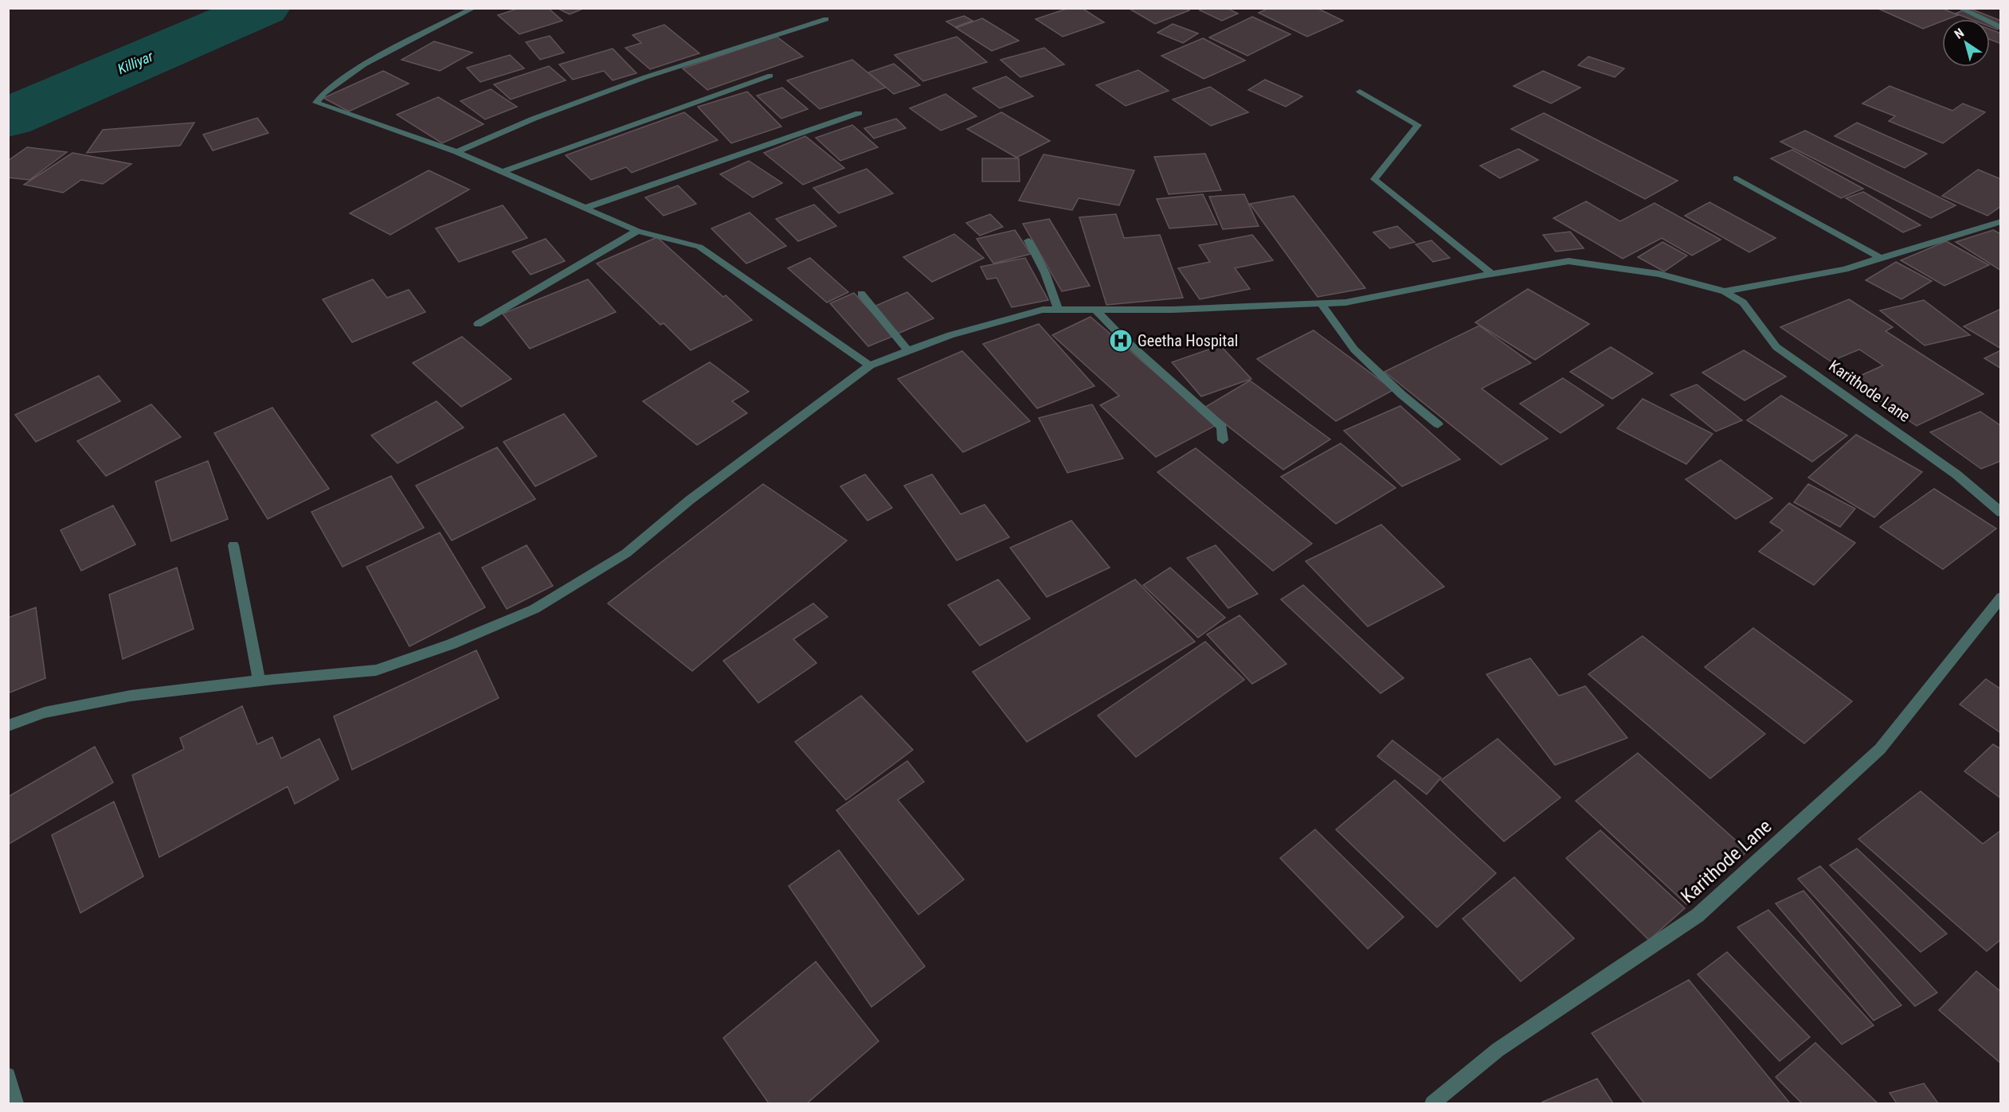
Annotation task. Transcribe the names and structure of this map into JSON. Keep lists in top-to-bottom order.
{
  "streets": {
    "street": ["Karithode Lane"]
  },
  "water": ["Killiyar"],
  "places": {
    "hospital": ["Geetha Hospital"]
  },
  "north": "top left"
}
